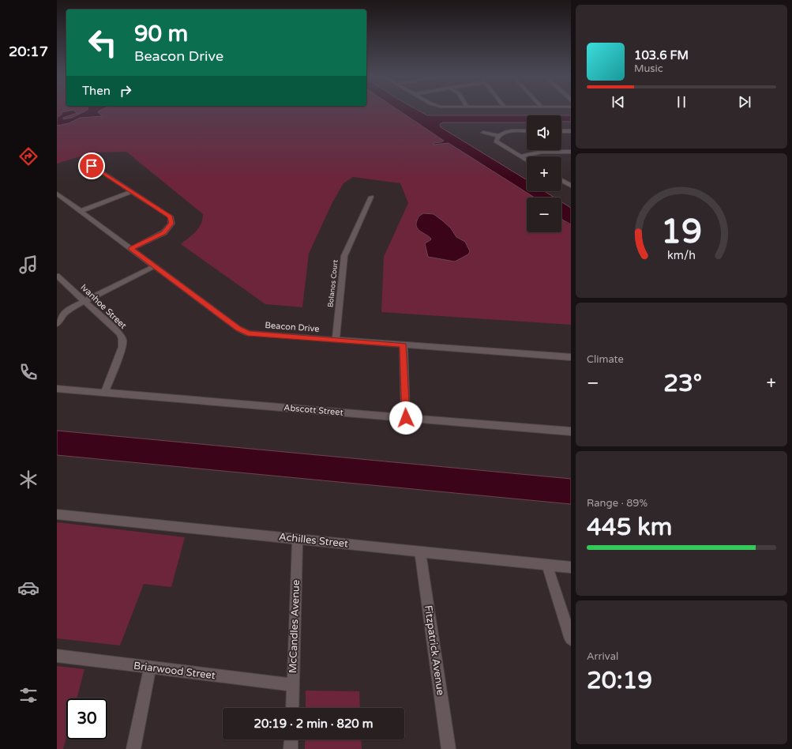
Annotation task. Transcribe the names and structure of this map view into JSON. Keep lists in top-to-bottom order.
{
  "streets": {
    "street": [
      "Bolanos Court",
      "Ivanhoe Street",
      "Beacon Drive",
      "Abscott Street",
      "Achilles Street",
      "McCandles Avenue",
      "Fitzpatrick Avenue",
      "Briarwood Street"
    ]
  },
  "crossings": [
    ["Bolanos Court", "Beacon Drive"],
    ["Ivanhoe Street", "Abscott Street"],
    ["Achilles Street", "McCandles Avenue"],
    ["Achilles Street", "Fitzpatrick Avenue"],
    ["McCandles Avenue", "Briarwood Street"]
  ],
  "page": {
    "tabs": "20:17",
    "turn": ["90 m", "Beacon Drive"],
    "song": ["103.6 FM", "Music"],
    "then": "Then",
    "map_buttons": ["+", "−"],
    "tile": [
      "Climate",
      ["Range · 89%", "445 km"],
      ["Arrival", "20:19"]
    ],
    "heat": ["−", "23°", "+"],
    "limit": "30",
    "trip": "20:19 · 2 min · 820 m",
    "gauge": ["19", "km/h"]
  }
}
